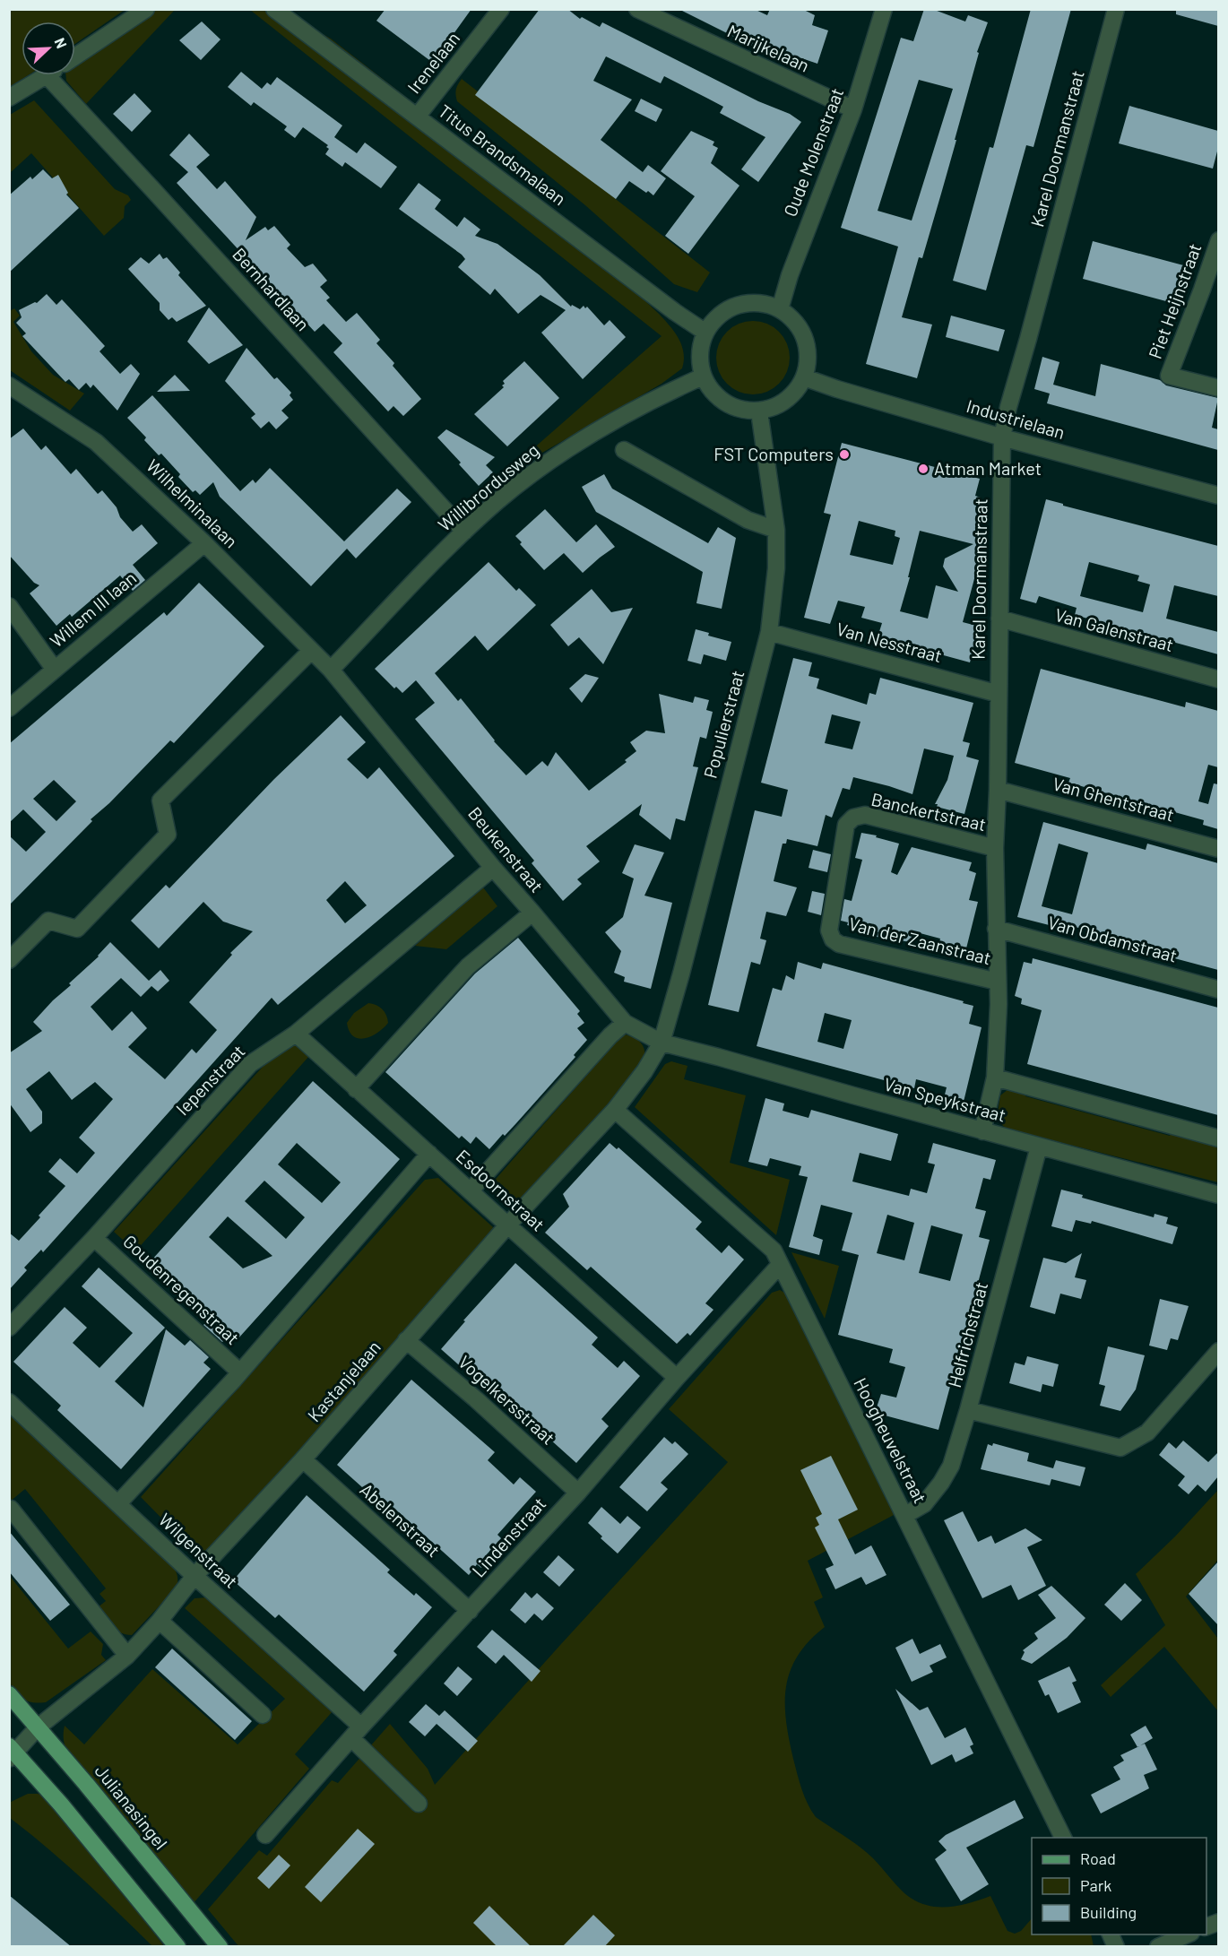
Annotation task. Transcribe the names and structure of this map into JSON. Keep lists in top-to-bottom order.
{
  "streets": {
    "main road": ["Julianasingel"],
    "street": [
      "Marijkelaan",
      "Irenelaan",
      "Karel Doormanstraat",
      "Oude Molenstraat",
      "Titus Brandsmalaan",
      "Bernhardlaan",
      "Piet Heijnstraat",
      "Industrielaan",
      "Willibrordusweg",
      "Wilhelminalaan",
      "Willem III laan",
      "Van Galenstraat",
      "Van Nesstraat",
      "Populierstraat",
      "Van Ghentstraat",
      "Banckertstraat",
      "Beukenstraat",
      "Van Obdamstraat",
      "Van der Zaanstraat",
      "Iepenstraat",
      "Van Speykstraat",
      "Esdoornstraat",
      "Goudenregenstraat",
      "Helfrichstraat",
      "Kastanjelaan",
      "Vogelkersstraat",
      "Hoogheuvelstraat",
      "Abelenstraat",
      "Lindenstraat",
      "Wilgenstraat"
    ]
  },
  "crossings": [
    ["Marijkelaan", "Oude Molenstraat"],
    ["Irenelaan", "Titus Brandsmalaan"],
    ["Karel Doormanstraat", "Industrielaan"],
    ["Karel Doormanstraat", "Van Galenstraat"],
    ["Karel Doormanstraat", "Van Nesstraat"],
    ["Karel Doormanstraat", "Van Ghentstraat"],
    ["Karel Doormanstraat", "Banckertstraat"],
    ["Karel Doormanstraat", "Van Obdamstraat"],
    ["Karel Doormanstraat", "Van der Zaanstraat"],
    ["Karel Doormanstraat", "Van Speykstraat"],
    ["Oude Molenstraat", "Titus Brandsmalaan"],
    ["Oude Molenstraat", "Industrielaan"],
    ["Oude Molenstraat", "Willibrordusweg"],
    ["Oude Molenstraat", "Populierstraat"],
    ["Titus Brandsmalaan", "Industrielaan"],
    ["Titus Brandsmalaan", "Willibrordusweg"],
    ["Titus Brandsmalaan", "Populierstraat"],
    ["Bernhardlaan", "Willibrordusweg"],
    ["Industrielaan", "Willibrordusweg"],
    ["Industrielaan", "Populierstraat"],
    ["Willibrordusweg", "Wilhelminalaan"],
    ["Willibrordusweg", "Populierstraat"],
    ["Willibrordusweg", "Beukenstraat"],
    ["Wilhelminalaan", "Willem III laan"],
    ["Wilhelminalaan", "Beukenstraat"],
    ["Van Nesstraat", "Populierstraat"],
    ["Populierstraat", "Beukenstraat"],
    ["Populierstraat", "Van Speykstraat"],
    ["Populierstraat", "Kastanjelaan"],
    ["Banckertstraat", "Van der Zaanstraat"],
    ["Beukenstraat", "Iepenstraat"],
    ["Beukenstraat", "Van Speykstraat"],
    ["Beukenstraat", "Kastanjelaan"],
    ["Iepenstraat", "Esdoornstraat"],
    ["Iepenstraat", "Goudenregenstraat"],
    ["Van Speykstraat", "Helfrichstraat"],
    ["Van Speykstraat", "Kastanjelaan"],
    ["Esdoornstraat", "Kastanjelaan"],
    ["Esdoornstraat", "Lindenstraat"],
    ["Helfrichstraat", "Hoogheuvelstraat"],
    ["Kastanjelaan", "Vogelkersstraat"],
    ["Kastanjelaan", "Hoogheuvelstraat"],
    ["Kastanjelaan", "Abelenstraat"],
    ["Kastanjelaan", "Wilgenstraat"],
    ["Kastanjelaan", "Julianasingel"],
    ["Vogelkersstraat", "Lindenstraat"],
    ["Hoogheuvelstraat", "Lindenstraat"],
    ["Abelenstraat", "Lindenstraat"],
    ["Lindenstraat", "Wilgenstraat"]
  ],
  "places": ["FST Computers", "Atman Market"],
  "legend": ["Road", "Park", "Building"],
  "north": "top right"
}
